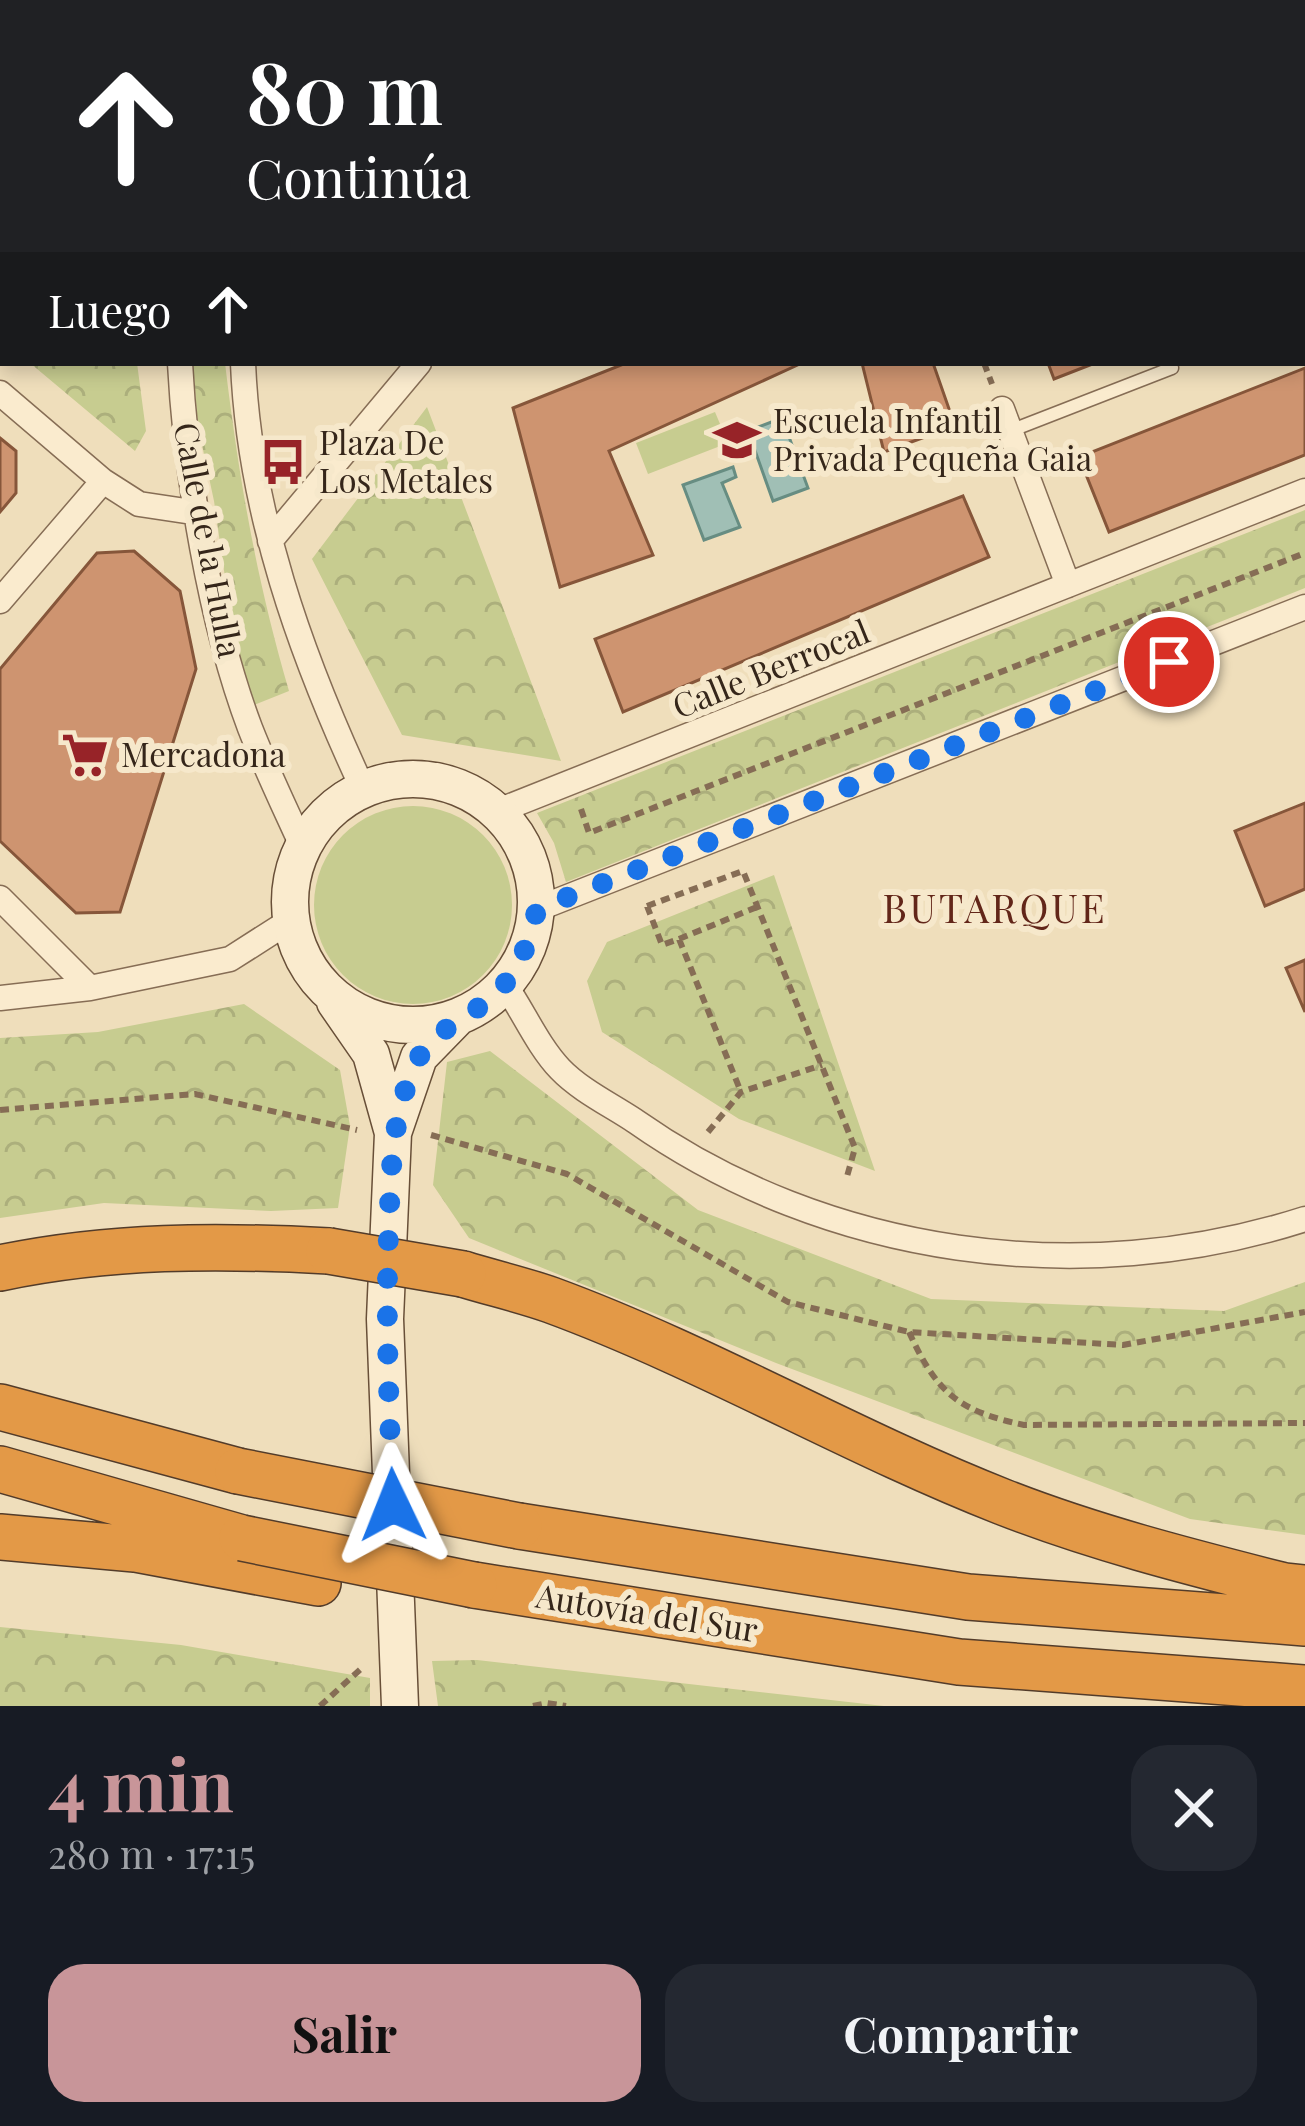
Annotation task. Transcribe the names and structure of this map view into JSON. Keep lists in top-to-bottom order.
{
  "streets": {
    "highway": ["Autovía del Sur"],
    "street": ["Calle de la Hulla", "Calle Berrocal"]
  },
  "crossings": [
    ["Calle de la Hulla", "Calle Berrocal"]
  ],
  "districts": ["BUTARQUE"],
  "places": {
    "school or university": ["Escuela Infantil Privada Pequeña Gaia"],
    "bus stop": ["Plaza De Los Metales"],
    "supermarket": ["Mercadona"]
  },
  "page": {
    "turn": ["80 m", "Continúa"],
    "then": "Luego",
    "heading": ["4 min", "280 m · 17:15"],
    "buttons": ["Salir", "Compartir"]
  }
}
